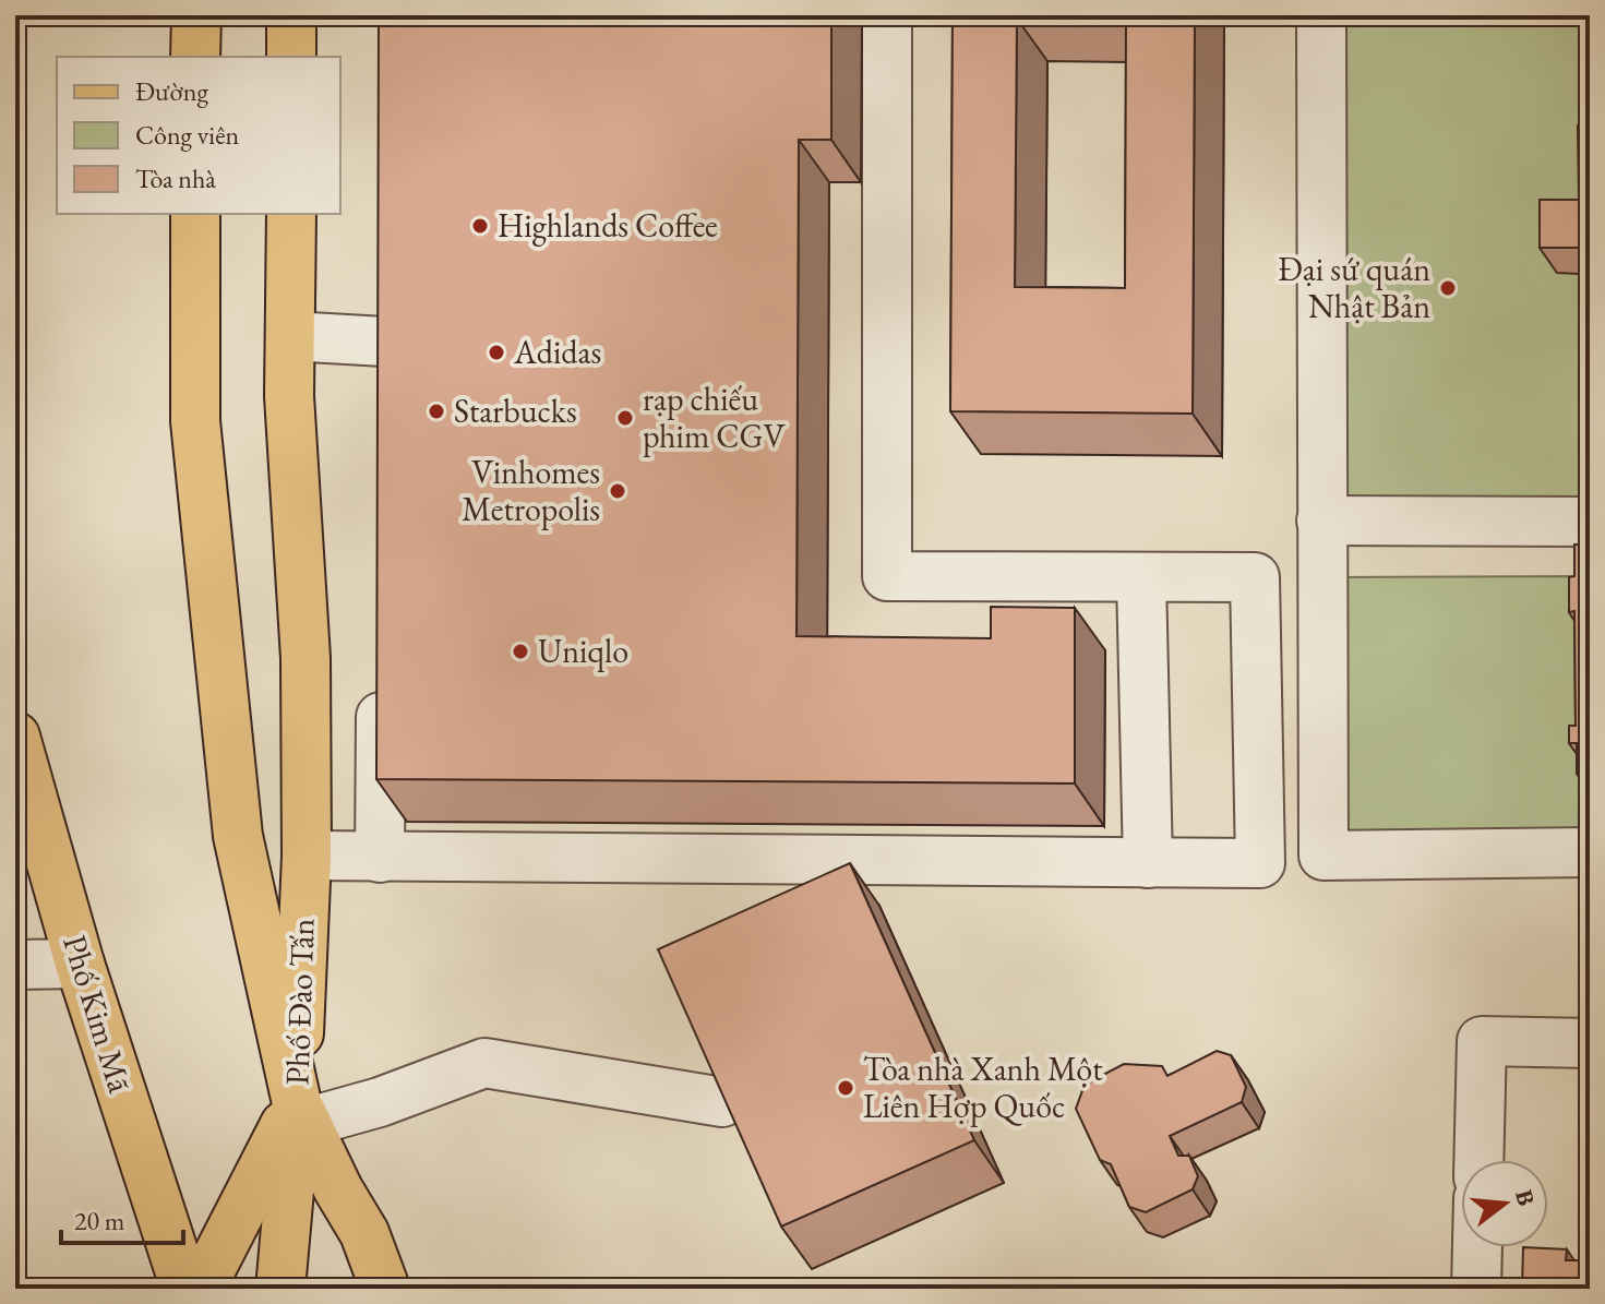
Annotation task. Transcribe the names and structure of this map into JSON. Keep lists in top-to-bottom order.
{
  "streets": {
    "main road": ["Phố Đào Tấn", "Phố Kim Mã"]
  },
  "places": [
    "Highlands Coffee",
    "Đại sứ quán Nhật Bản",
    "Adidas",
    "Starbucks",
    "rạp chiếu phim CGV",
    "Vinhomes Metropolis",
    "Uniqlo",
    "Tòa nhà Xanh Một Liên Hợp Quốc"
  ],
  "legend": ["Đường", "Công viên", "Tòa nhà"],
  "scale_bar": "20 m",
  "north": "right"
}
